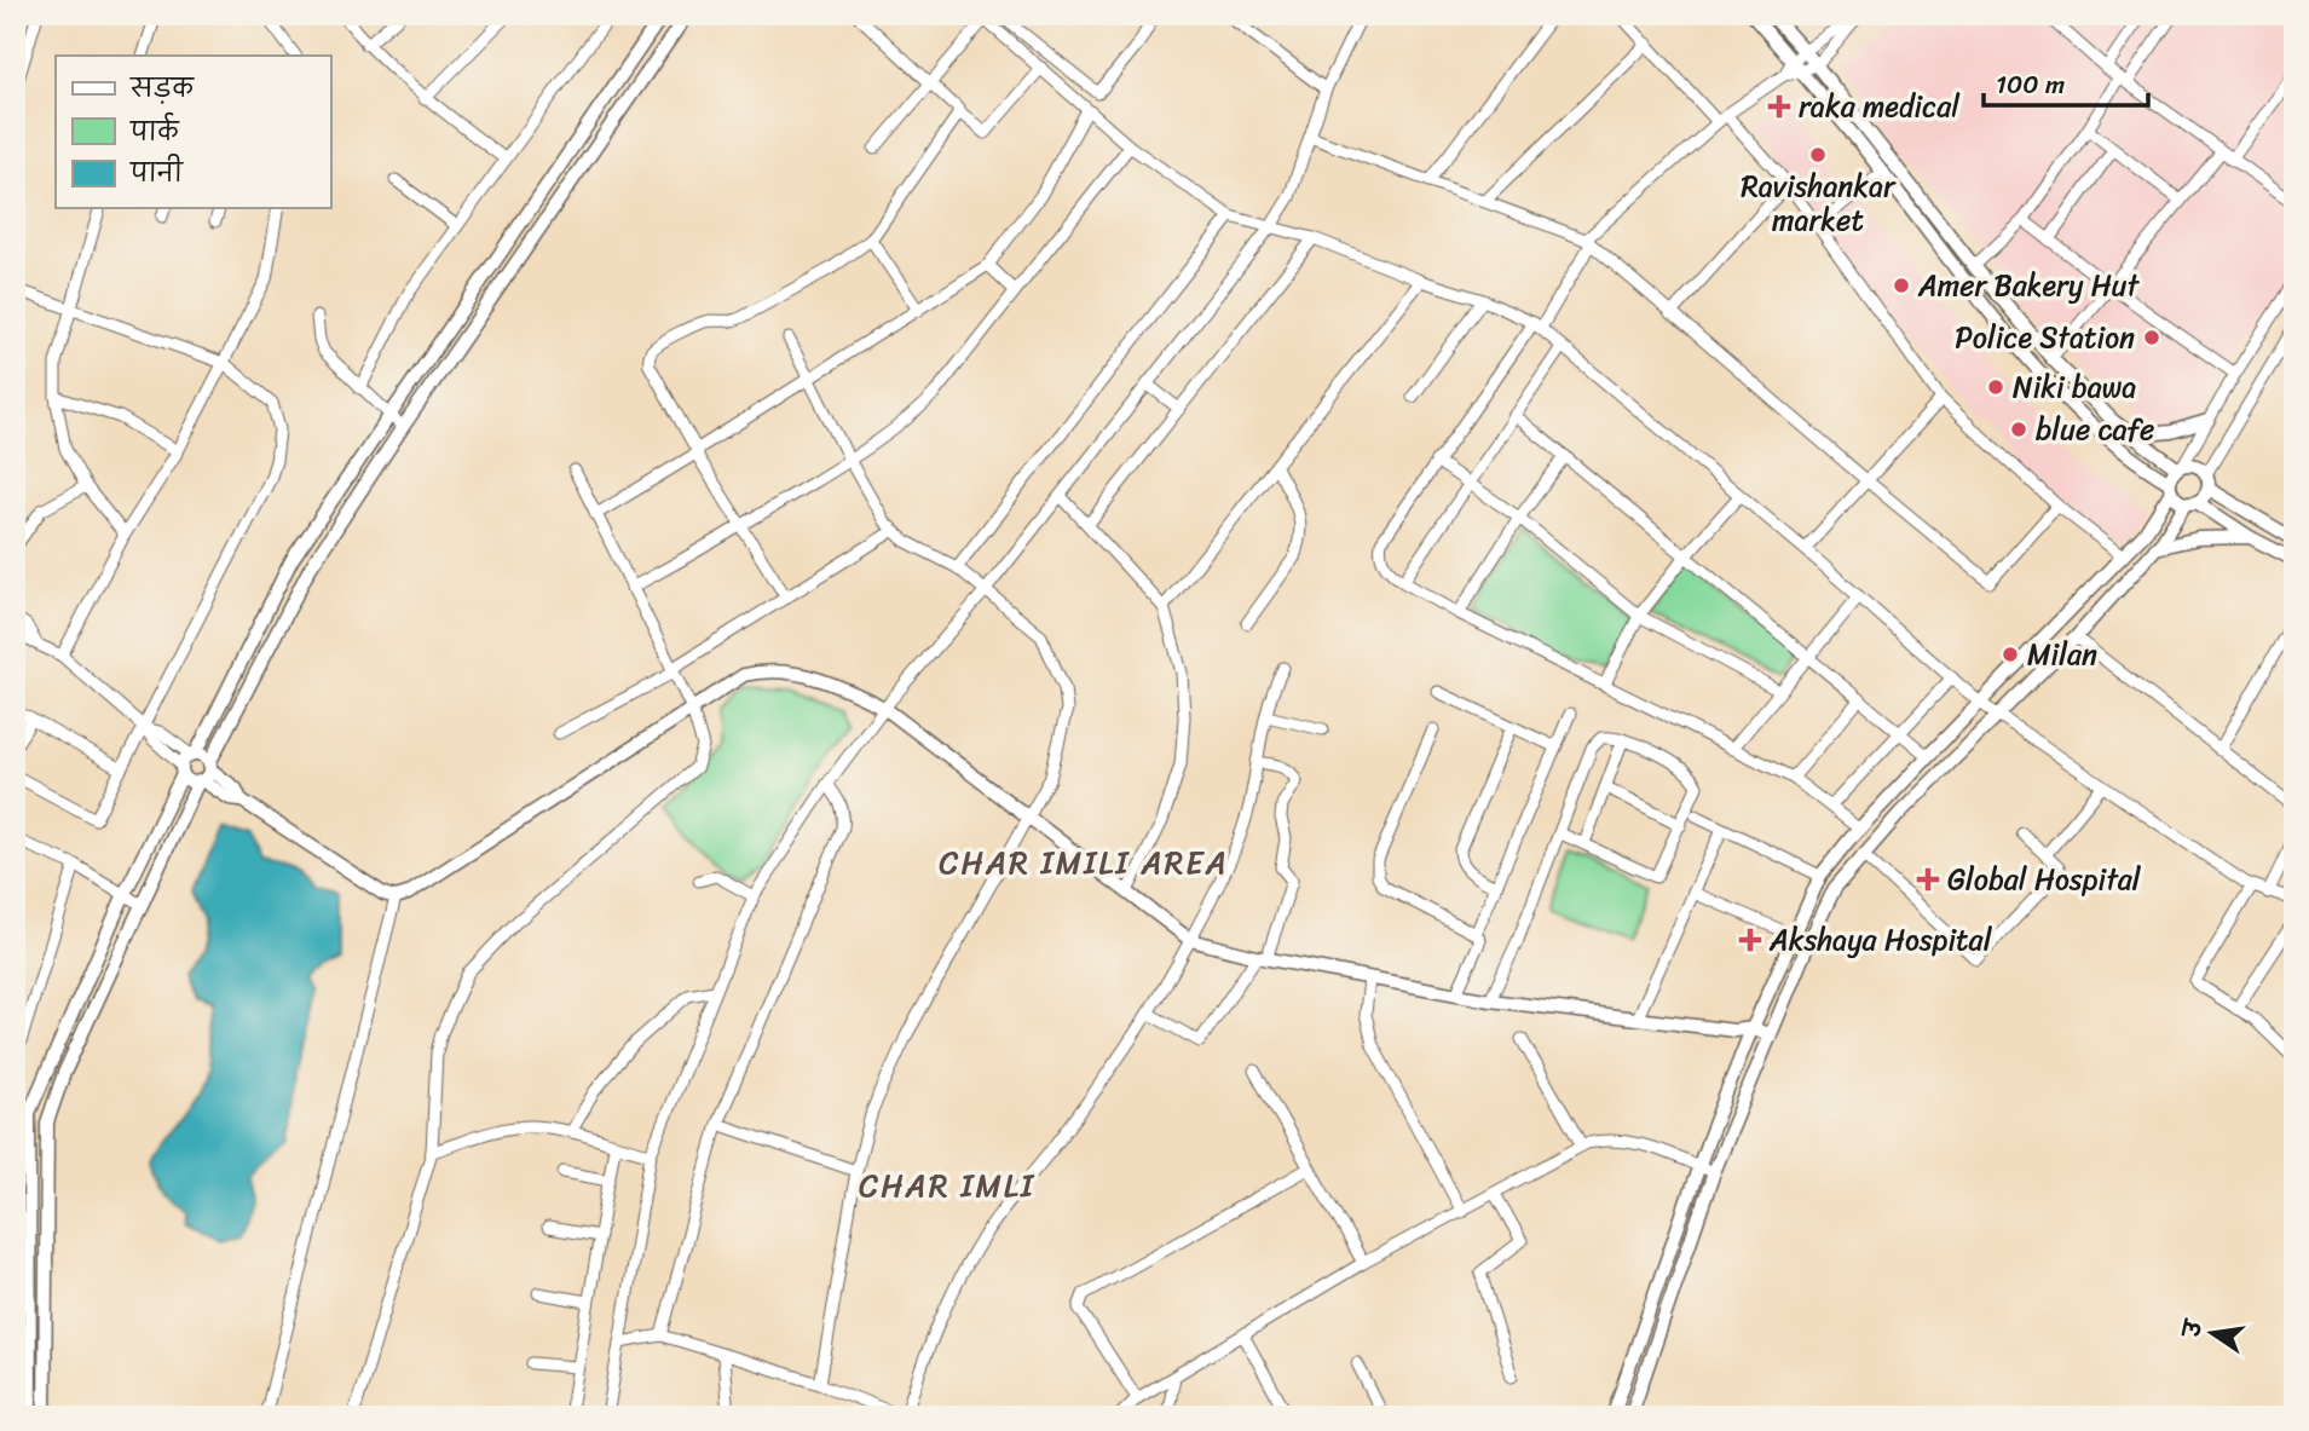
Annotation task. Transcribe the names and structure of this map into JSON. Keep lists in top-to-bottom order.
{
  "districts": ["CHAR IMILI AREA", "CHAR IMLI"],
  "places": {
    "health": ["raka medical", "Global Hospital", "Akshaya Hospital"],
    "other": [
      "Ravishankar market",
      "Amer Bakery Hut",
      "Police Station",
      "Niki bawa",
      "blue cafe",
      "Milan"
    ]
  },
  "legend": ["सड़क", "पार्क", "पानी"],
  "scale_bar": "100 m",
  "north": "left"
}
